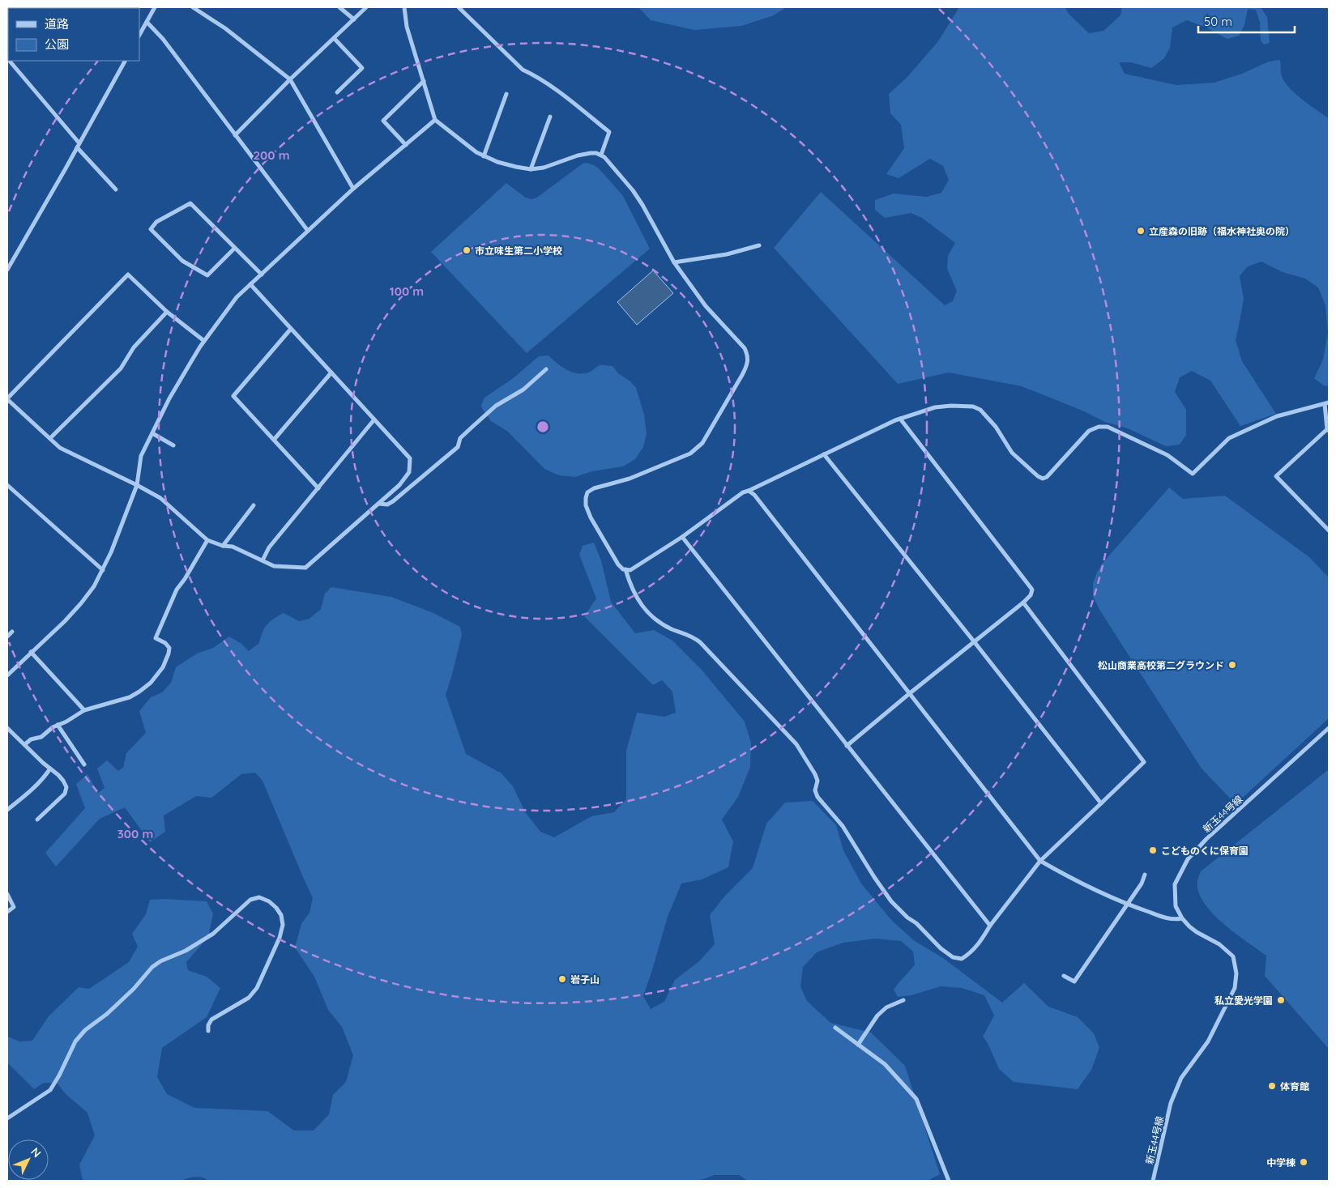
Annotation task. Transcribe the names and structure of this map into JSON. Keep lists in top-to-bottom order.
{
  "streets": {
    "street": ["新玉44号線"]
  },
  "places": [
    "立産森の旧跡（福水神社奥の院）",
    "市立味生第二小学校",
    "松山商業高校第二グラウンド",
    "こどものくに保育園",
    "岩子山",
    "私立愛光学園",
    "体育館",
    "中学棟"
  ],
  "legend": ["道路", "公園"],
  "scale_bar": "50 m",
  "north": "top right",
  "rings": ["200 m", "100 m", "300 m"]
}
